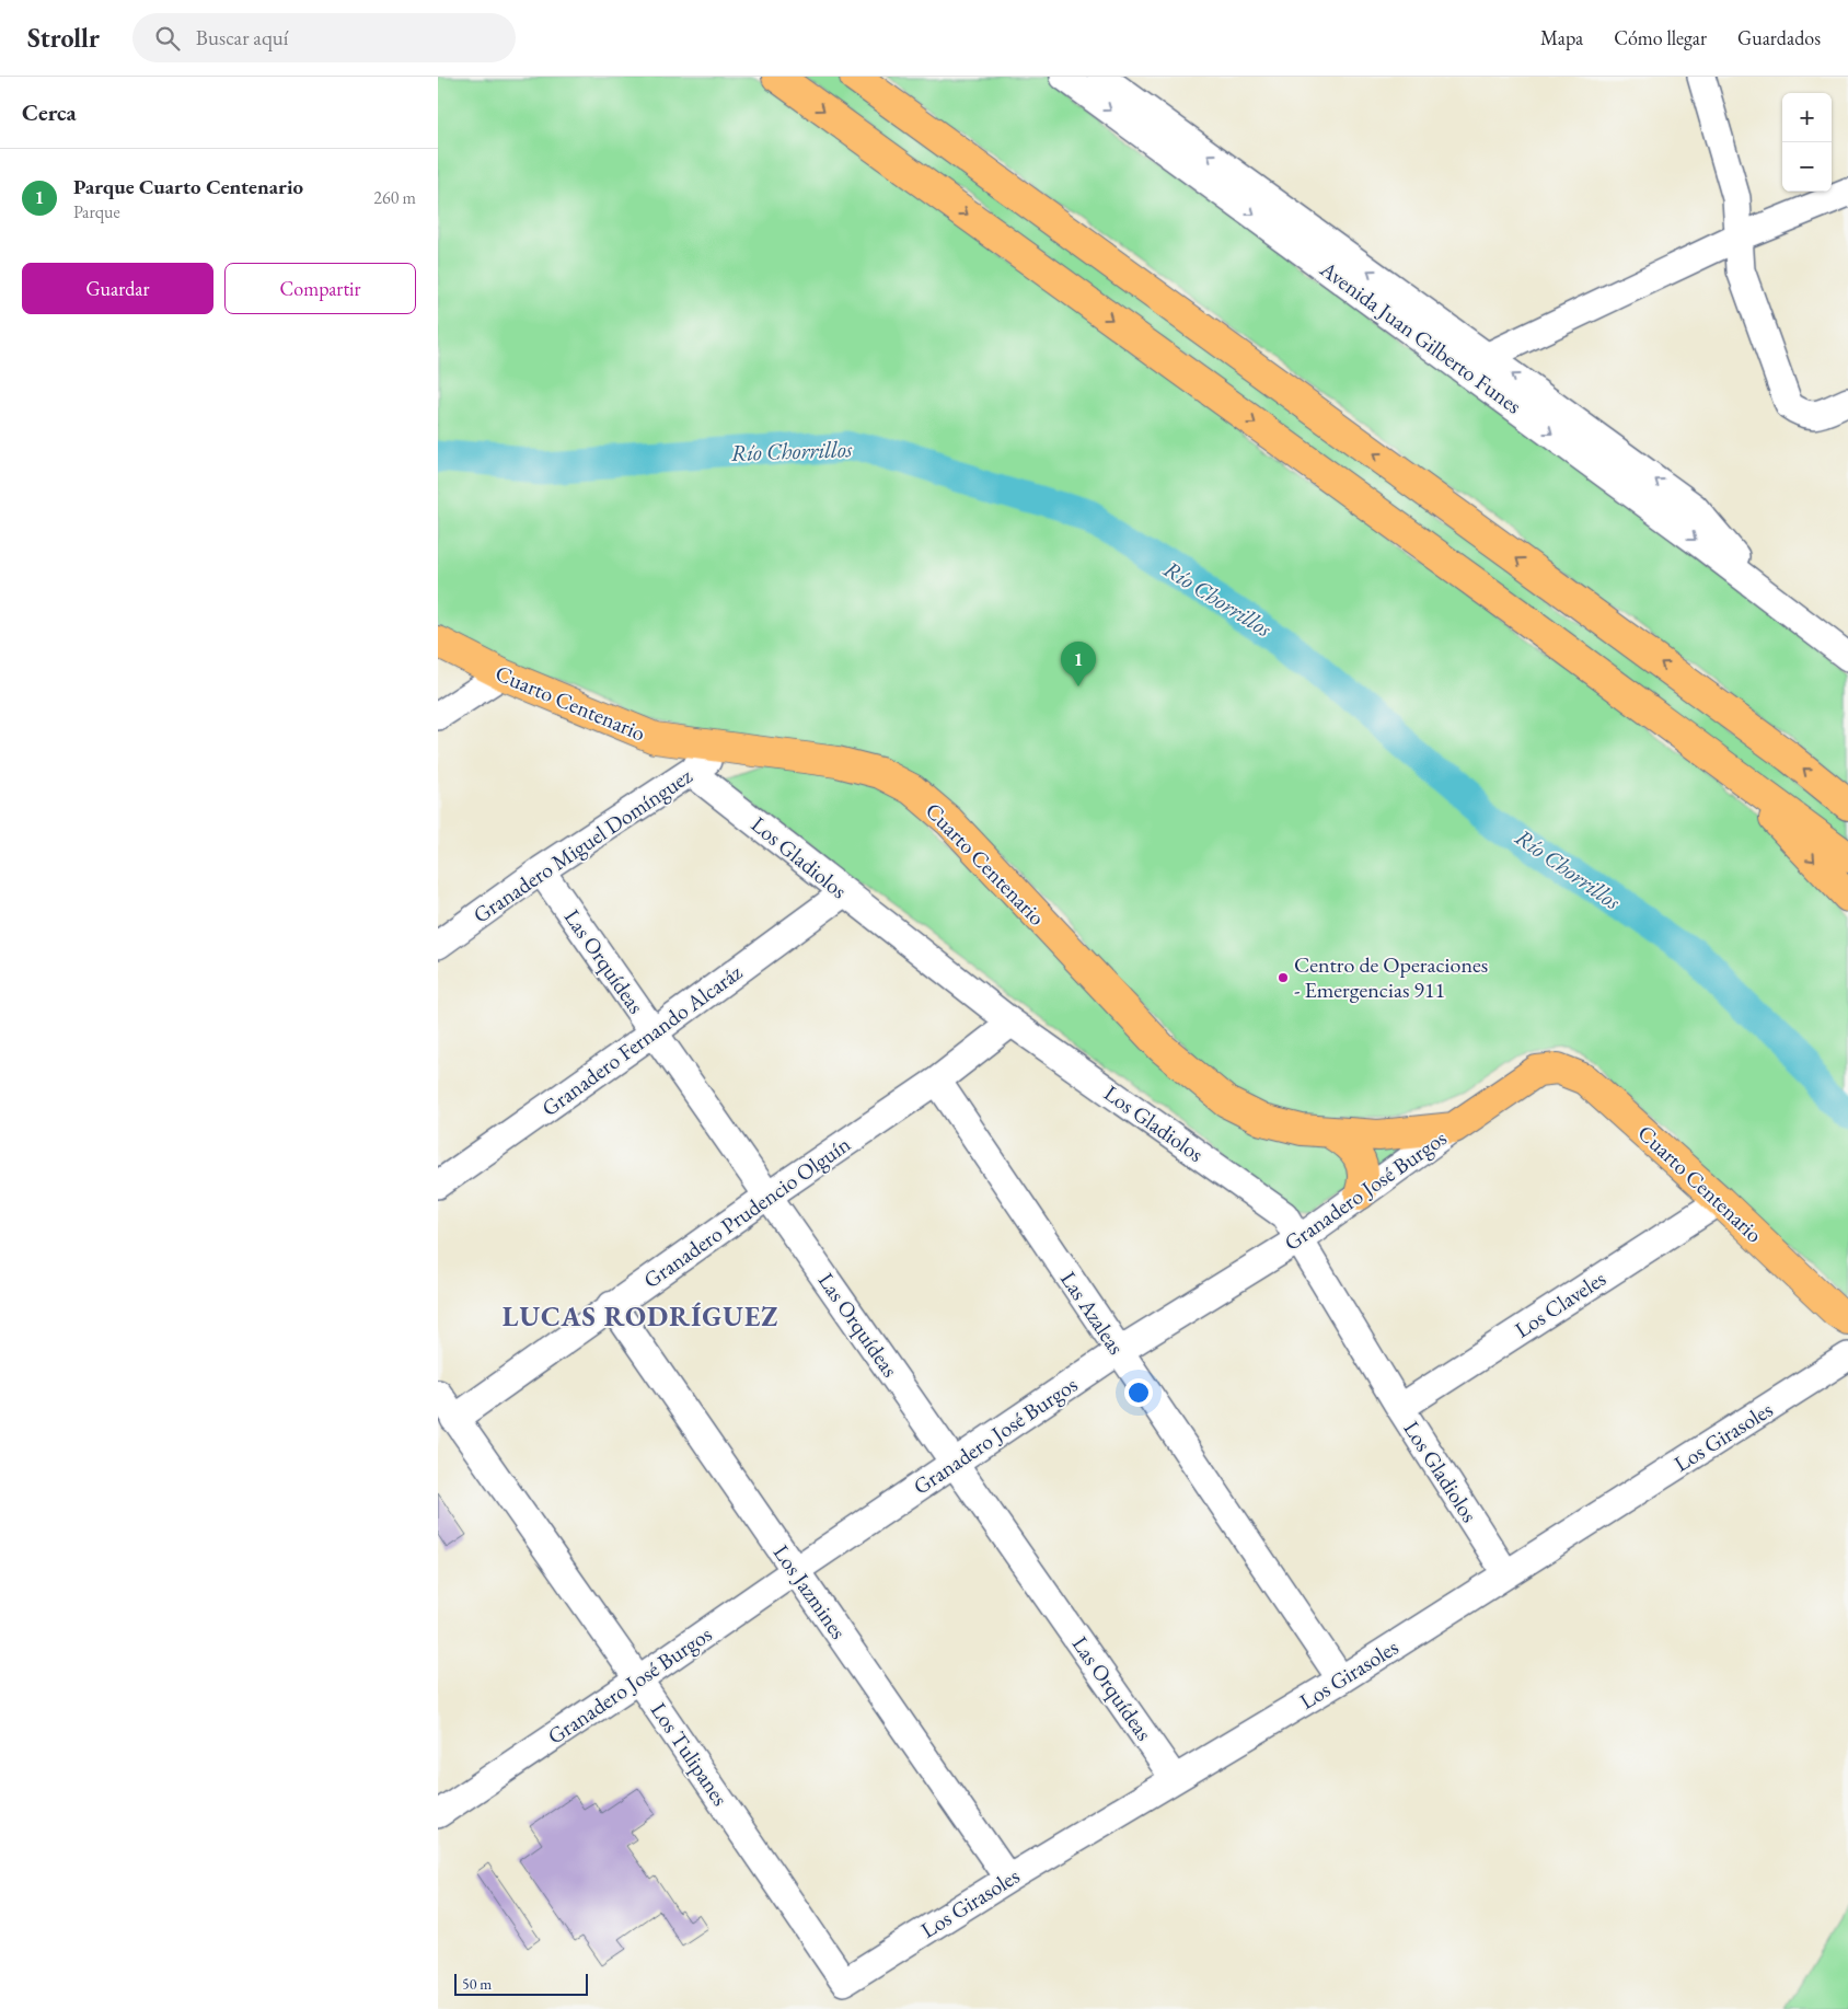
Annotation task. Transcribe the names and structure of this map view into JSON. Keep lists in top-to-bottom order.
{
  "streets": {
    "main road": ["Cuarto Centenario", "Granadero José Burgos"],
    "street": [
      "Avenida Juan Gilberto Funes",
      "Granadero Miguel Domínguez",
      "Los Gladiolos",
      "Las Orquídeas",
      "Granadero Fernando Alcaráz",
      "Granadero Prudencio Olguín",
      "Los Claveles",
      "Las Azaleas",
      "Los Girasoles",
      "Los Jazmines",
      "Los Tulipanes"
    ]
  },
  "crossings": [
    ["Cuarto Centenario", "Granadero Miguel Domínguez"],
    ["Cuarto Centenario", "Granadero José Burgos"],
    ["Cuarto Centenario", "Los Claveles"],
    ["Granadero Miguel Domínguez", "Los Gladiolos"],
    ["Granadero Miguel Domínguez", "Las Orquídeas"],
    ["Los Gladiolos", "Granadero Fernando Alcaráz"],
    ["Los Gladiolos", "Granadero José Burgos"],
    ["Los Gladiolos", "Granadero Prudencio Olguín"],
    ["Los Gladiolos", "Los Claveles"],
    ["Los Gladiolos", "Los Girasoles"],
    ["Las Orquídeas", "Granadero Fernando Alcaráz"],
    ["Las Orquídeas", "Granadero José Burgos"],
    ["Las Orquídeas", "Granadero Prudencio Olguín"],
    ["Las Orquídeas", "Los Girasoles"],
    ["Granadero José Burgos", "Las Azaleas"],
    ["Granadero José Burgos", "Los Jazmines"],
    ["Granadero José Burgos", "Los Tulipanes"],
    ["Granadero Prudencio Olguín", "Las Azaleas"],
    ["Granadero Prudencio Olguín", "Los Jazmines"],
    ["Granadero Prudencio Olguín", "Los Tulipanes"],
    ["Las Azaleas", "Los Girasoles"],
    ["Los Girasoles", "Los Jazmines"],
    ["Los Girasoles", "Los Tulipanes"]
  ],
  "districts": ["LUCAS RODRÍGUEZ"],
  "water": ["Río Chorrillos"],
  "places": ["Centro de Operaciones - Emergencias 911"],
  "scale_bar": "50 m",
  "page": {
    "header": "Strollr",
    "search": "Buscar aquí",
    "nav": ["Mapa", "Cómo llegar", "Guardados"],
    "heading": "Cerca",
    "map_buttons": ["+", "−"],
    "list": [
      {
        "mark": "1",
        "name": "Parque Cuarto Centenario",
        "note": "Parque",
        "value": "260 m"
      }
    ],
    "buttons": ["Guardar", "Compartir"],
    "pins": "1",
    "scale": "50 m"
  }
}
